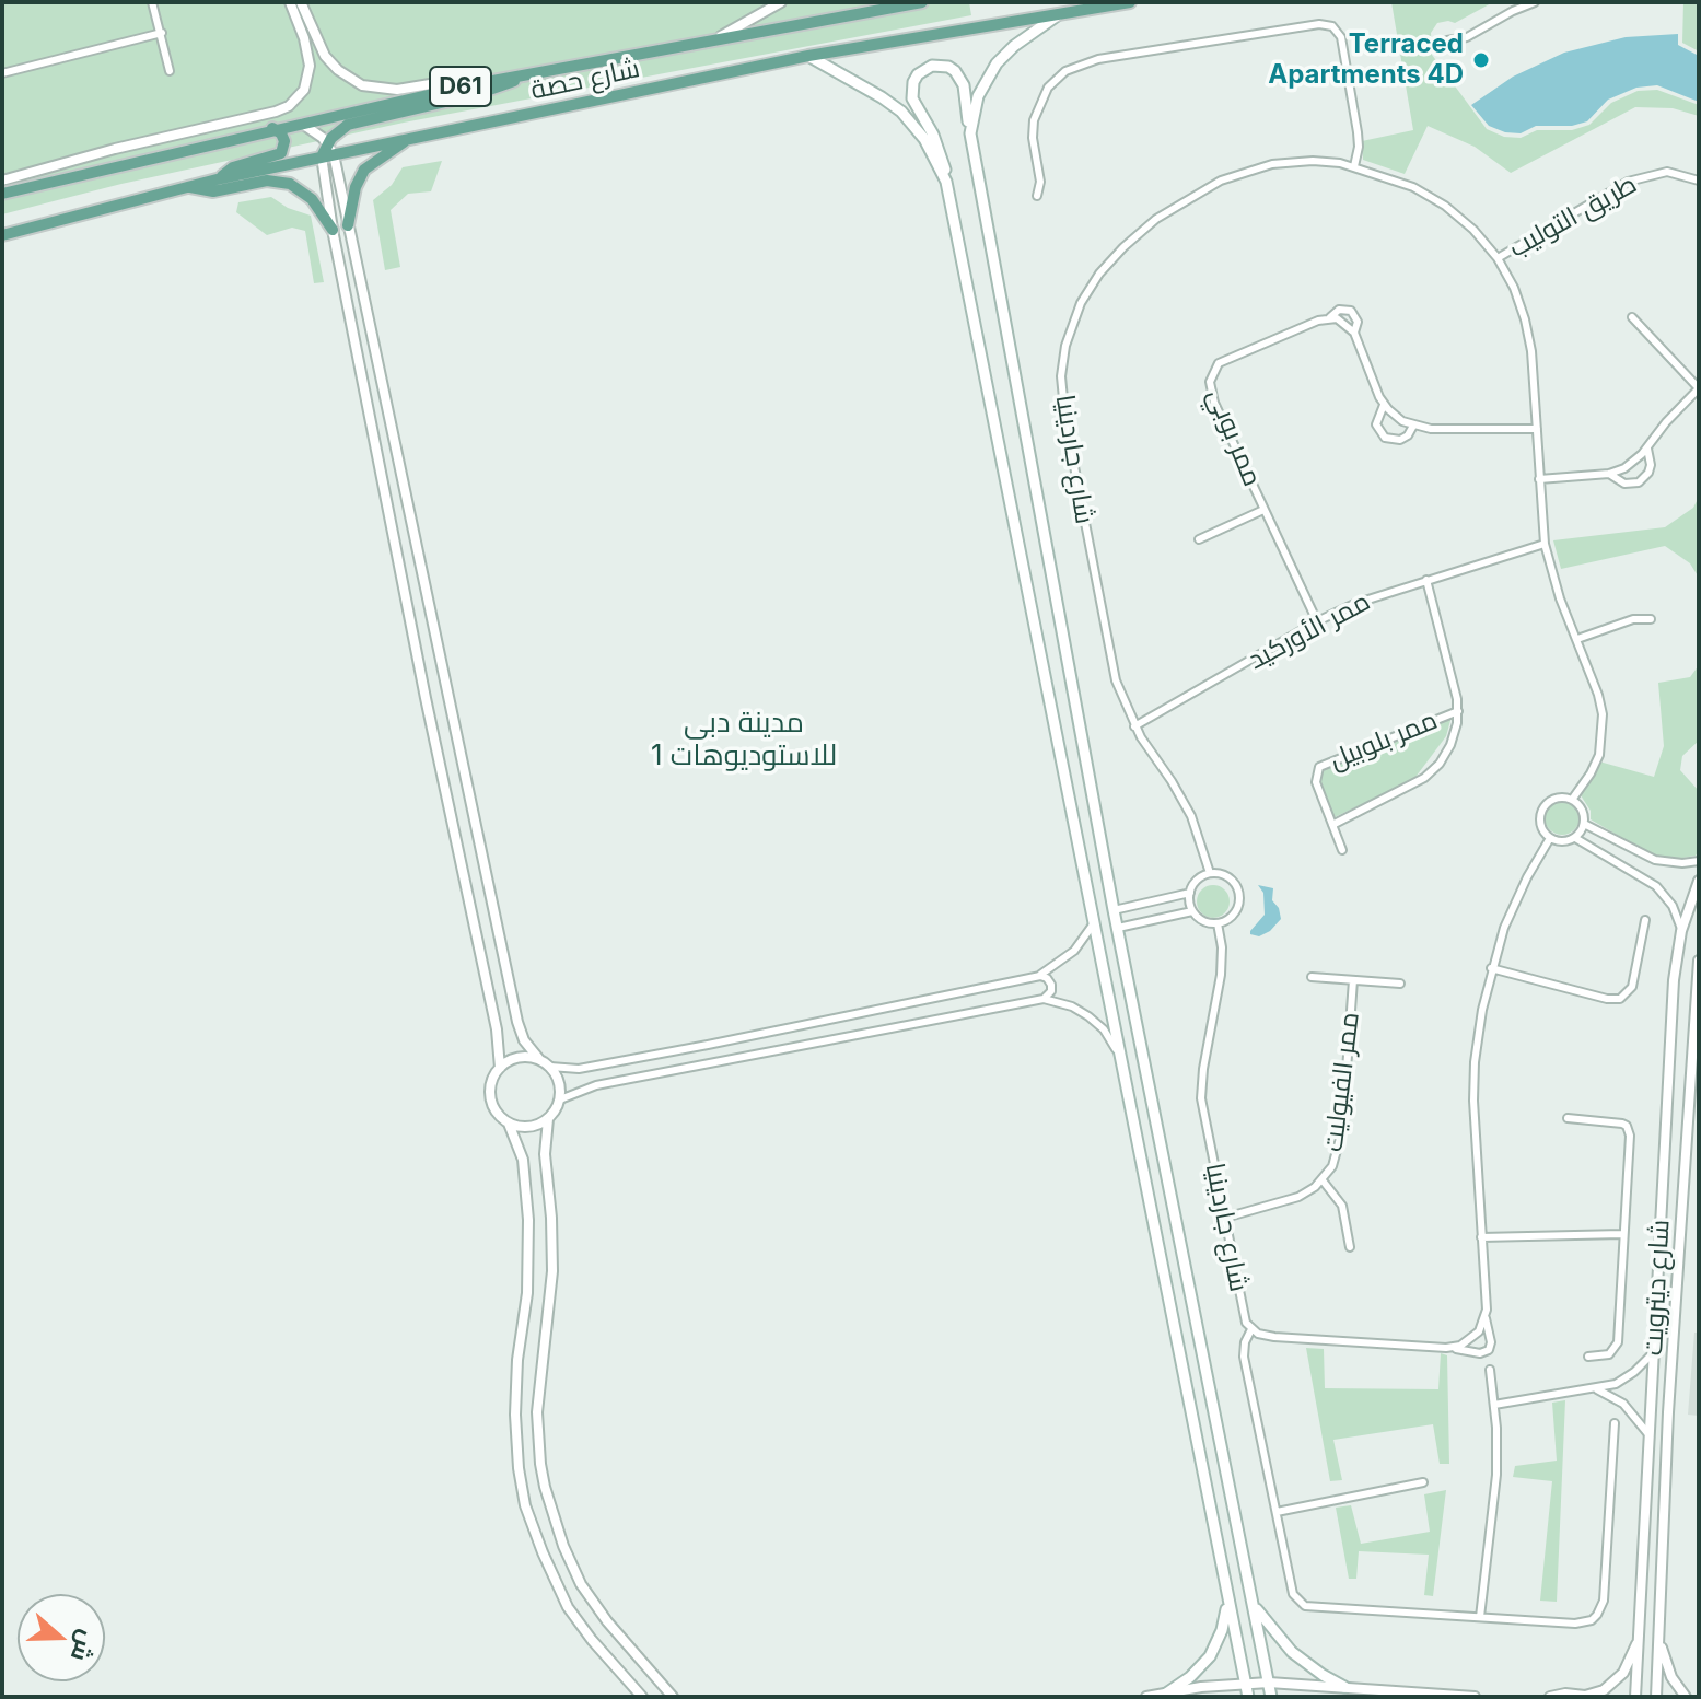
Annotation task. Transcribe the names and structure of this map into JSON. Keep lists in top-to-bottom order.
{
  "streets": {
    "main road": ["شارع حصة", "D61"],
    "street": [
      "طريق التوليب",
      "ممر بوبي",
      "شارع جاردينيا",
      "ممر الأوركيد",
      "ممر بلوبيل",
      "ممر الفيوليت",
      "شارع ديترويت"
    ]
  },
  "crossings": [
    ["طريق التوليب", "شارع جاردينيا"],
    ["ممر بوبي", "ممر الأوركيد"],
    ["شارع جاردينيا", "ممر الأوركيد"],
    ["شارع جاردينيا", "ممر الفيوليت"],
    ["ممر الأوركيد", "ممر بلوبيل"]
  ],
  "districts": ["مدينة دبي للاستوديوهات 1"],
  "places": ["Terraced Apartments 4D"],
  "north": "right"
}
